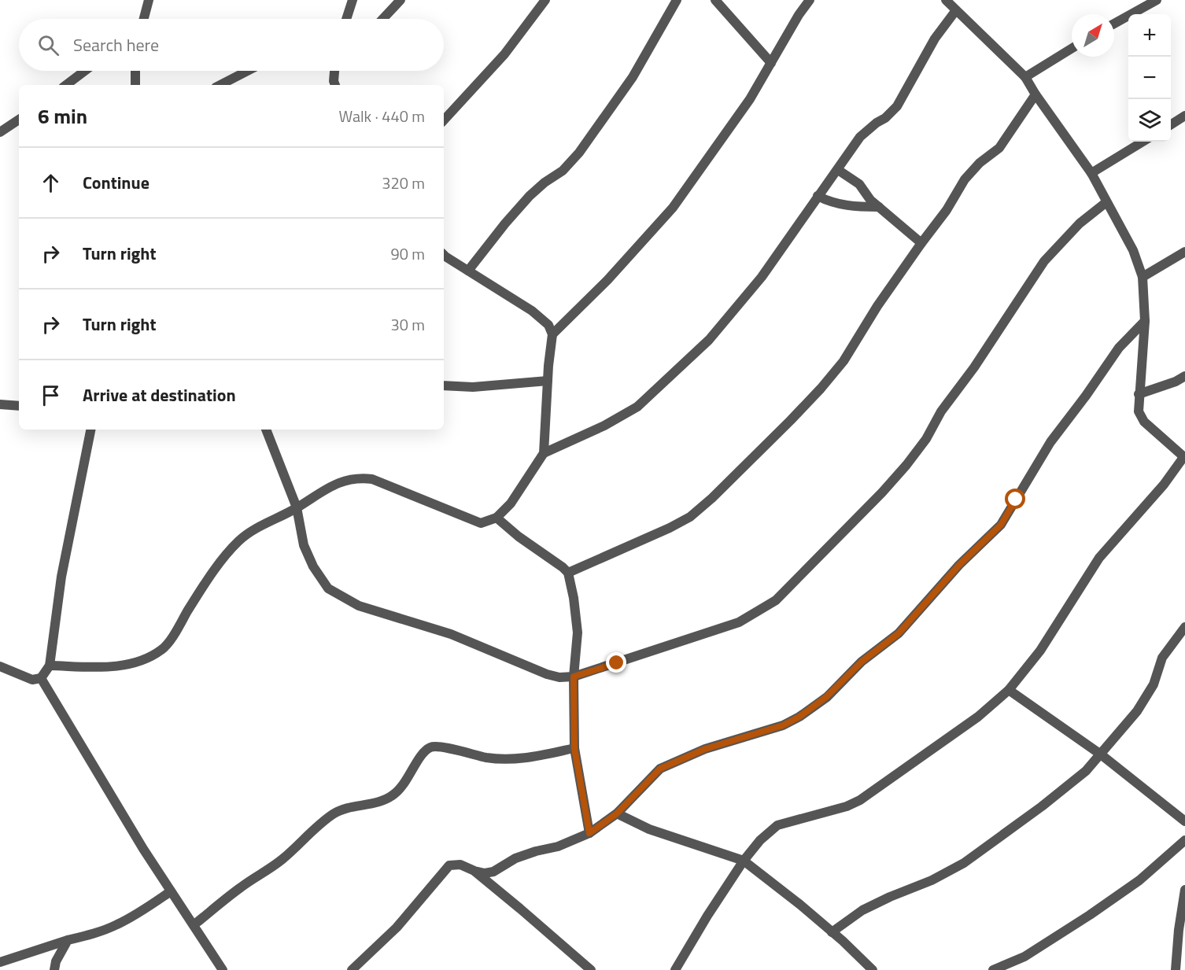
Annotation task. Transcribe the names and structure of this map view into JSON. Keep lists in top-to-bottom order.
{
  "north": "top right",
  "page": {
    "map_buttons": ["+", "−"],
    "search": "Search here",
    "heading": ["6 min", "Walk · 440 m"],
    "list": [
      ["Continue", "320 m"],
      ["Turn right", "90 m"],
      ["Turn right", "30 m"],
      "Arrive at destination"
    ]
  }
}
